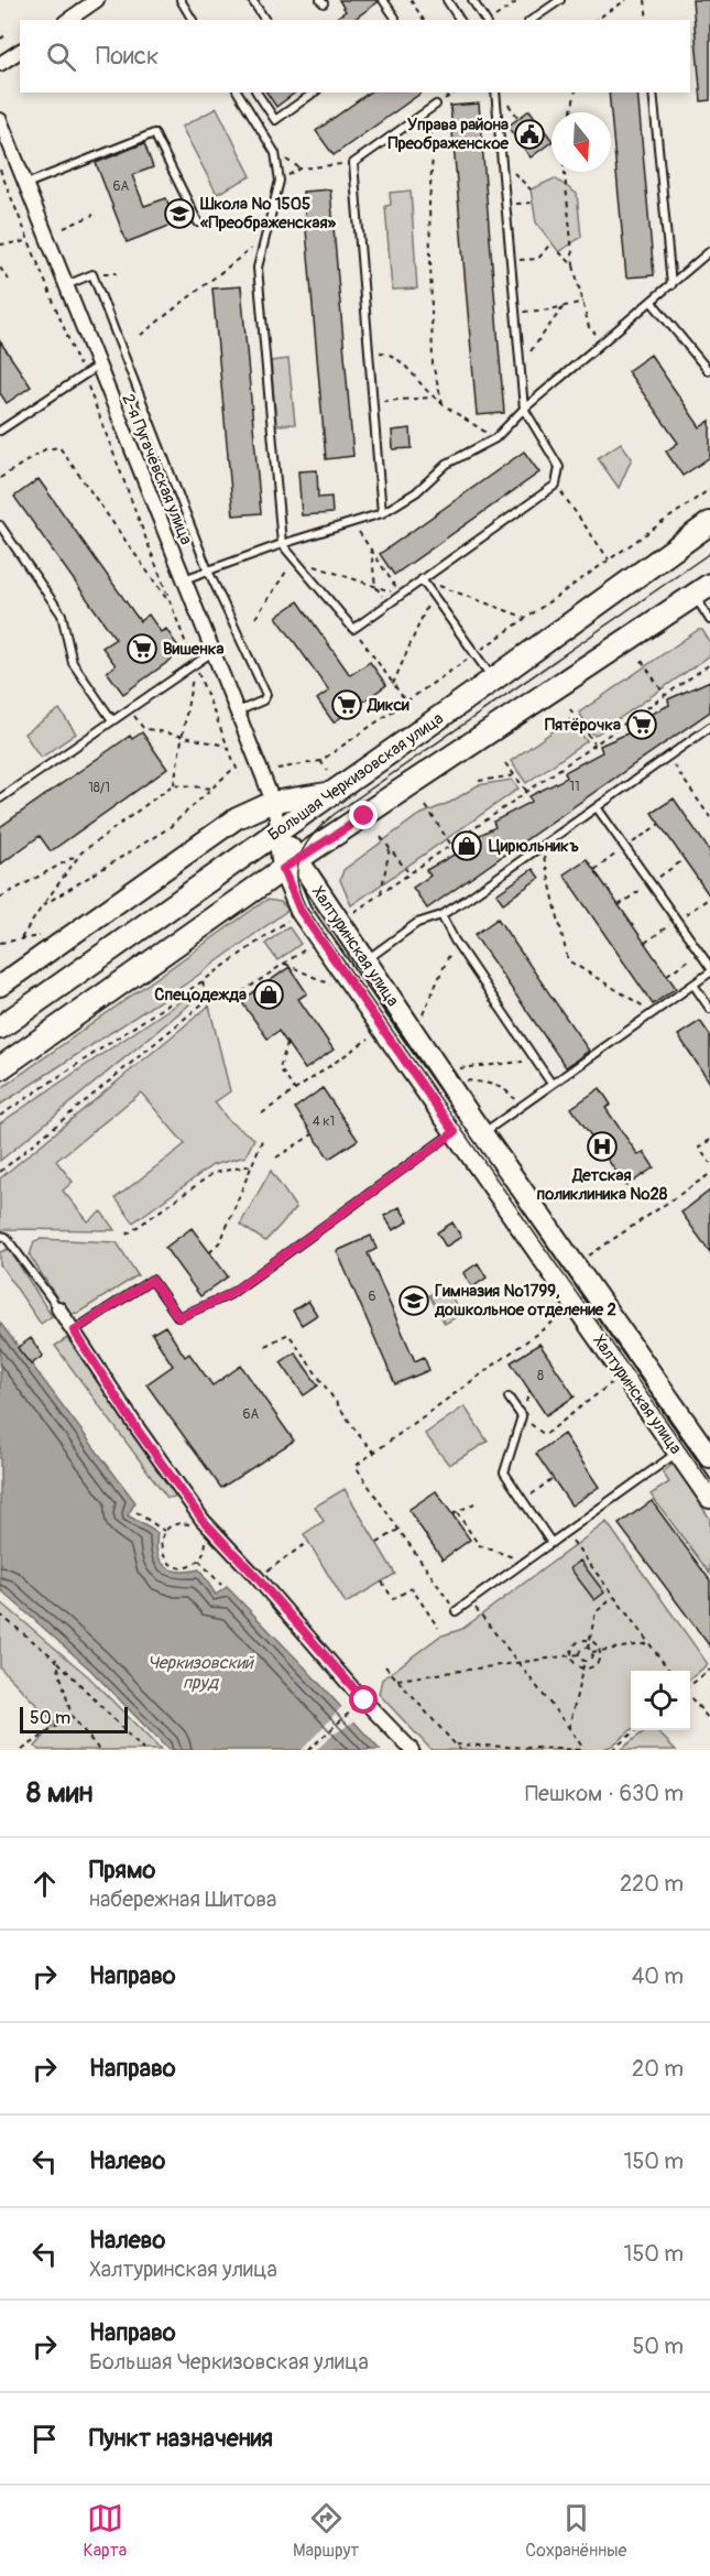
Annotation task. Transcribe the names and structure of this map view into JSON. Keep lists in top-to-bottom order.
{
  "streets": {
    "main road": ["Большая Черкизовская улица"],
    "street": ["2-я Пугачёвская улица", "Халтуринская улица"]
  },
  "crossings": [
    ["2-я Пугачёвская улица", "Большая Черкизовская улица"],
    ["2-я Пугачёвская улица", "Халтуринская улица"],
    ["Большая Черкизовская улица", "Халтуринская улица"]
  ],
  "water": ["Черкизовский пруд"],
  "places": {
    "public building": ["Управа района Преображенское"],
    "school or university": ["Школа № 1505 «Преображенская»", "Гимназия №1799, дошкольное отделение 2"],
    "supermarket": ["Вишенка", "Дикси", "Пятёрочка"],
    "shop": ["Цирюльникъ", "Спецодежда"],
    "hospital": ["Детская поликлиника №28"]
  },
  "house_numbers": [
    "6А",
    "11",
    "18/1",
    "4 к1",
    "6",
    "8",
    "6А"
  ],
  "scale_bar": "50 m",
  "north": "bottom",
  "page": {
    "search": "Поиск",
    "scale": "50 m",
    "heading": ["8 мин", "Пешком · 630 m"],
    "list": [
      ["Прямо", "набережная Шитова", "220 m"],
      ["Направо", "40 m"],
      ["Направо", "20 m"],
      ["Налево", "150 m"],
      ["Налево", "Халтуринская улица", "150 m"],
      ["Направо", "Большая Черкизовская улица", "50 m"],
      "Пункт назначения"
    ],
    "nav": ["Карта", "Маршрут", "Сохранённые"]
  }
}
